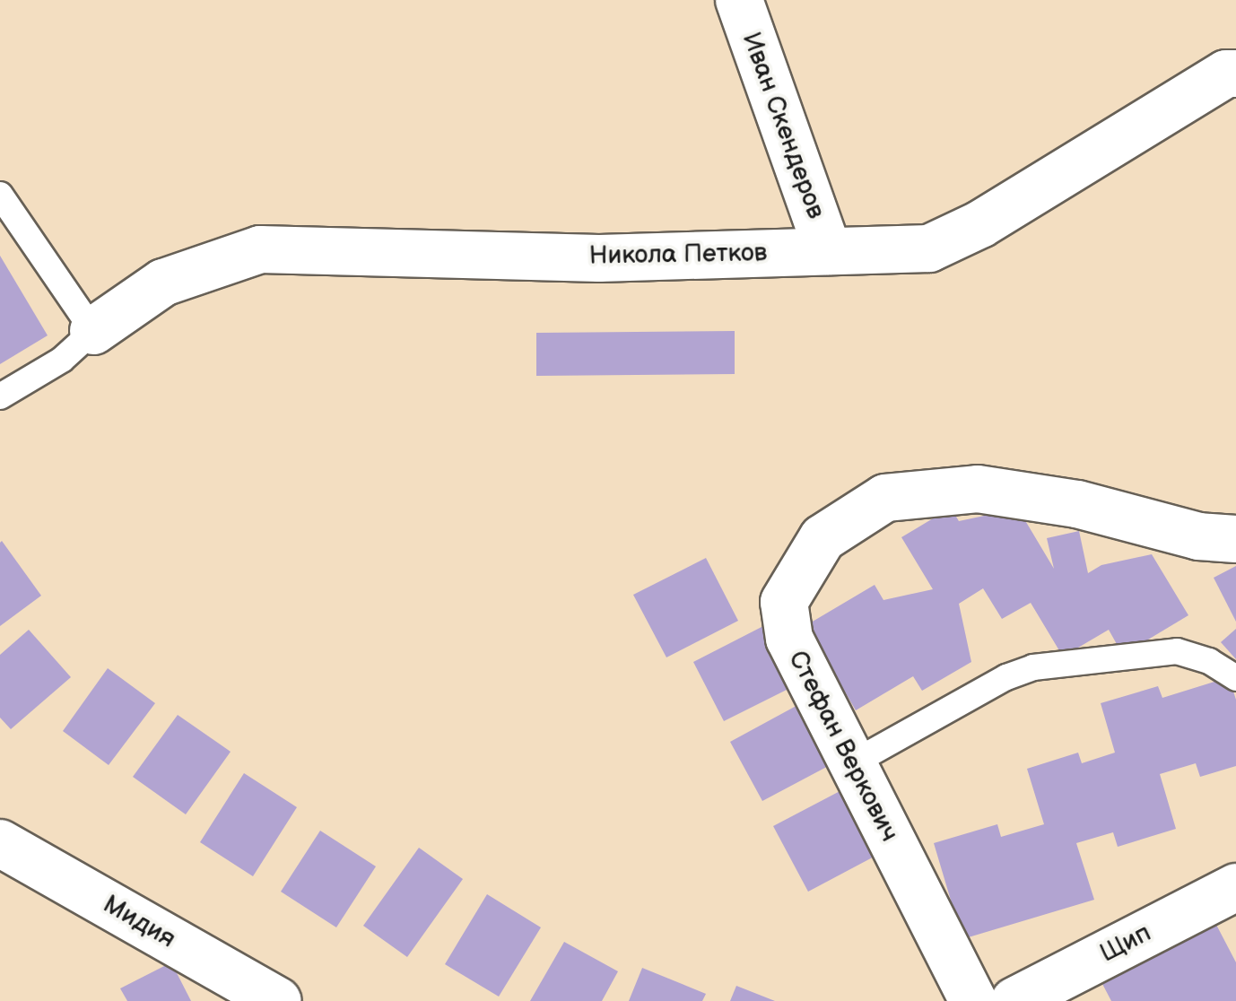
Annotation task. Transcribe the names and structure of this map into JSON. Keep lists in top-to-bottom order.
{
  "streets": {
    "street": [
      "Иван Скендеров",
      "Никола Петков",
      "Стефан Веркович",
      "Мидия",
      "Щип"
    ]
  },
  "crossings": [
    ["Иван Скендеров", "Никола Петков"]
  ]
}
